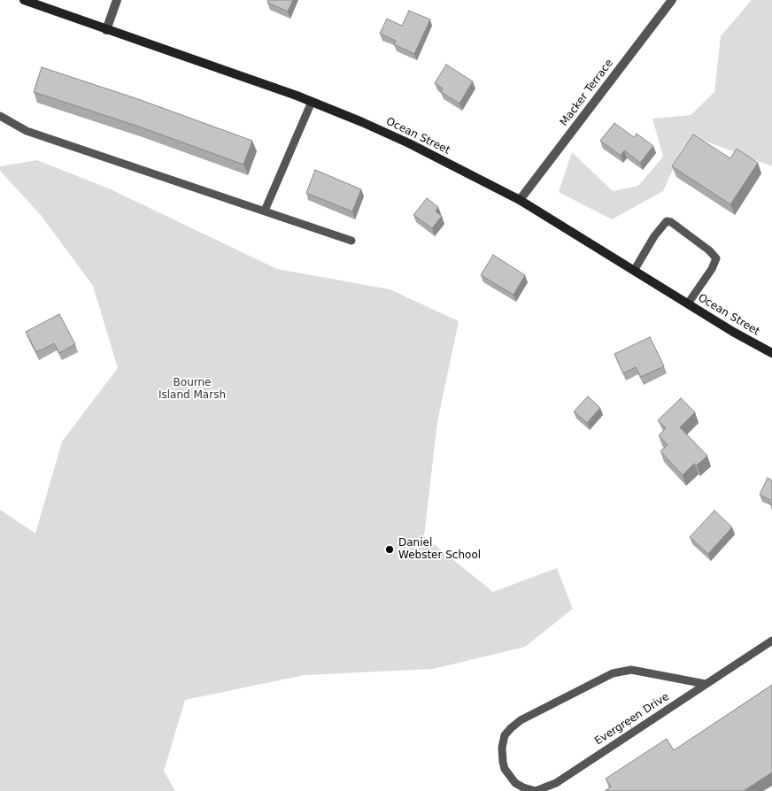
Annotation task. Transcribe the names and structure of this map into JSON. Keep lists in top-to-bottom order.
{
  "streets": {
    "main road": ["Ocean Street"],
    "street": ["Macker Terrace"],
    "lane": ["Evergreen Drive"]
  },
  "crossings": [
    ["Macker Terrace", "Ocean Street"]
  ],
  "parks": ["Bourne Island Marsh"],
  "places": ["Daniel Webster School"]
}
